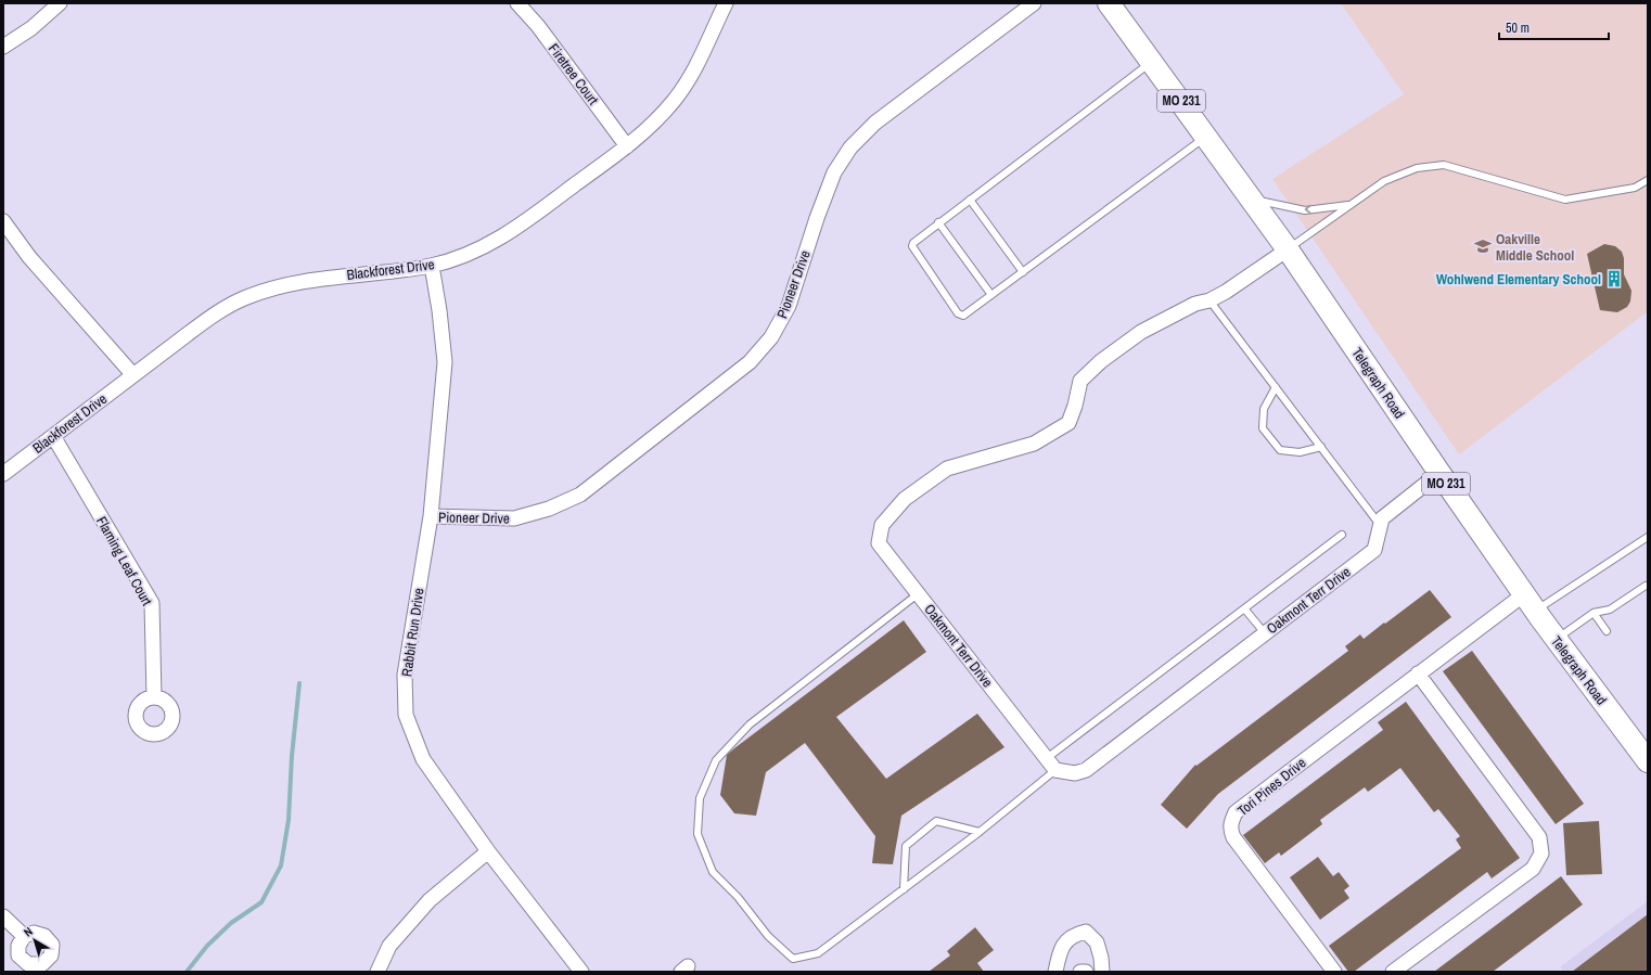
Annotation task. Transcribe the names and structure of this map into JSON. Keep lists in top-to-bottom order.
{
  "streets": {
    "main road": ["MO 231", "Telegraph Road"],
    "street": [
      "Firetree Court",
      "Blackforest Drive",
      "Pioneer Drive",
      "Flaming Leaf Court",
      "Oakmont Terr Drive",
      "Rabbit Run Drive",
      "Tori Pines Drive"
    ]
  },
  "crossings": [
    ["Firetree Court", "Blackforest Drive"],
    ["Blackforest Drive", "Flaming Leaf Court"],
    ["Blackforest Drive", "Rabbit Run Drive"],
    ["Pioneer Drive", "Rabbit Run Drive"],
    ["Telegraph Road", "Oakmont Terr Drive"],
    ["Telegraph Road", "Tori Pines Drive"]
  ],
  "places": {
    "school or university": ["Oakville Middle School"],
    "building": ["Wohlwend Elementary School"]
  },
  "scale_bar": "50 m",
  "north": "top left"
}
